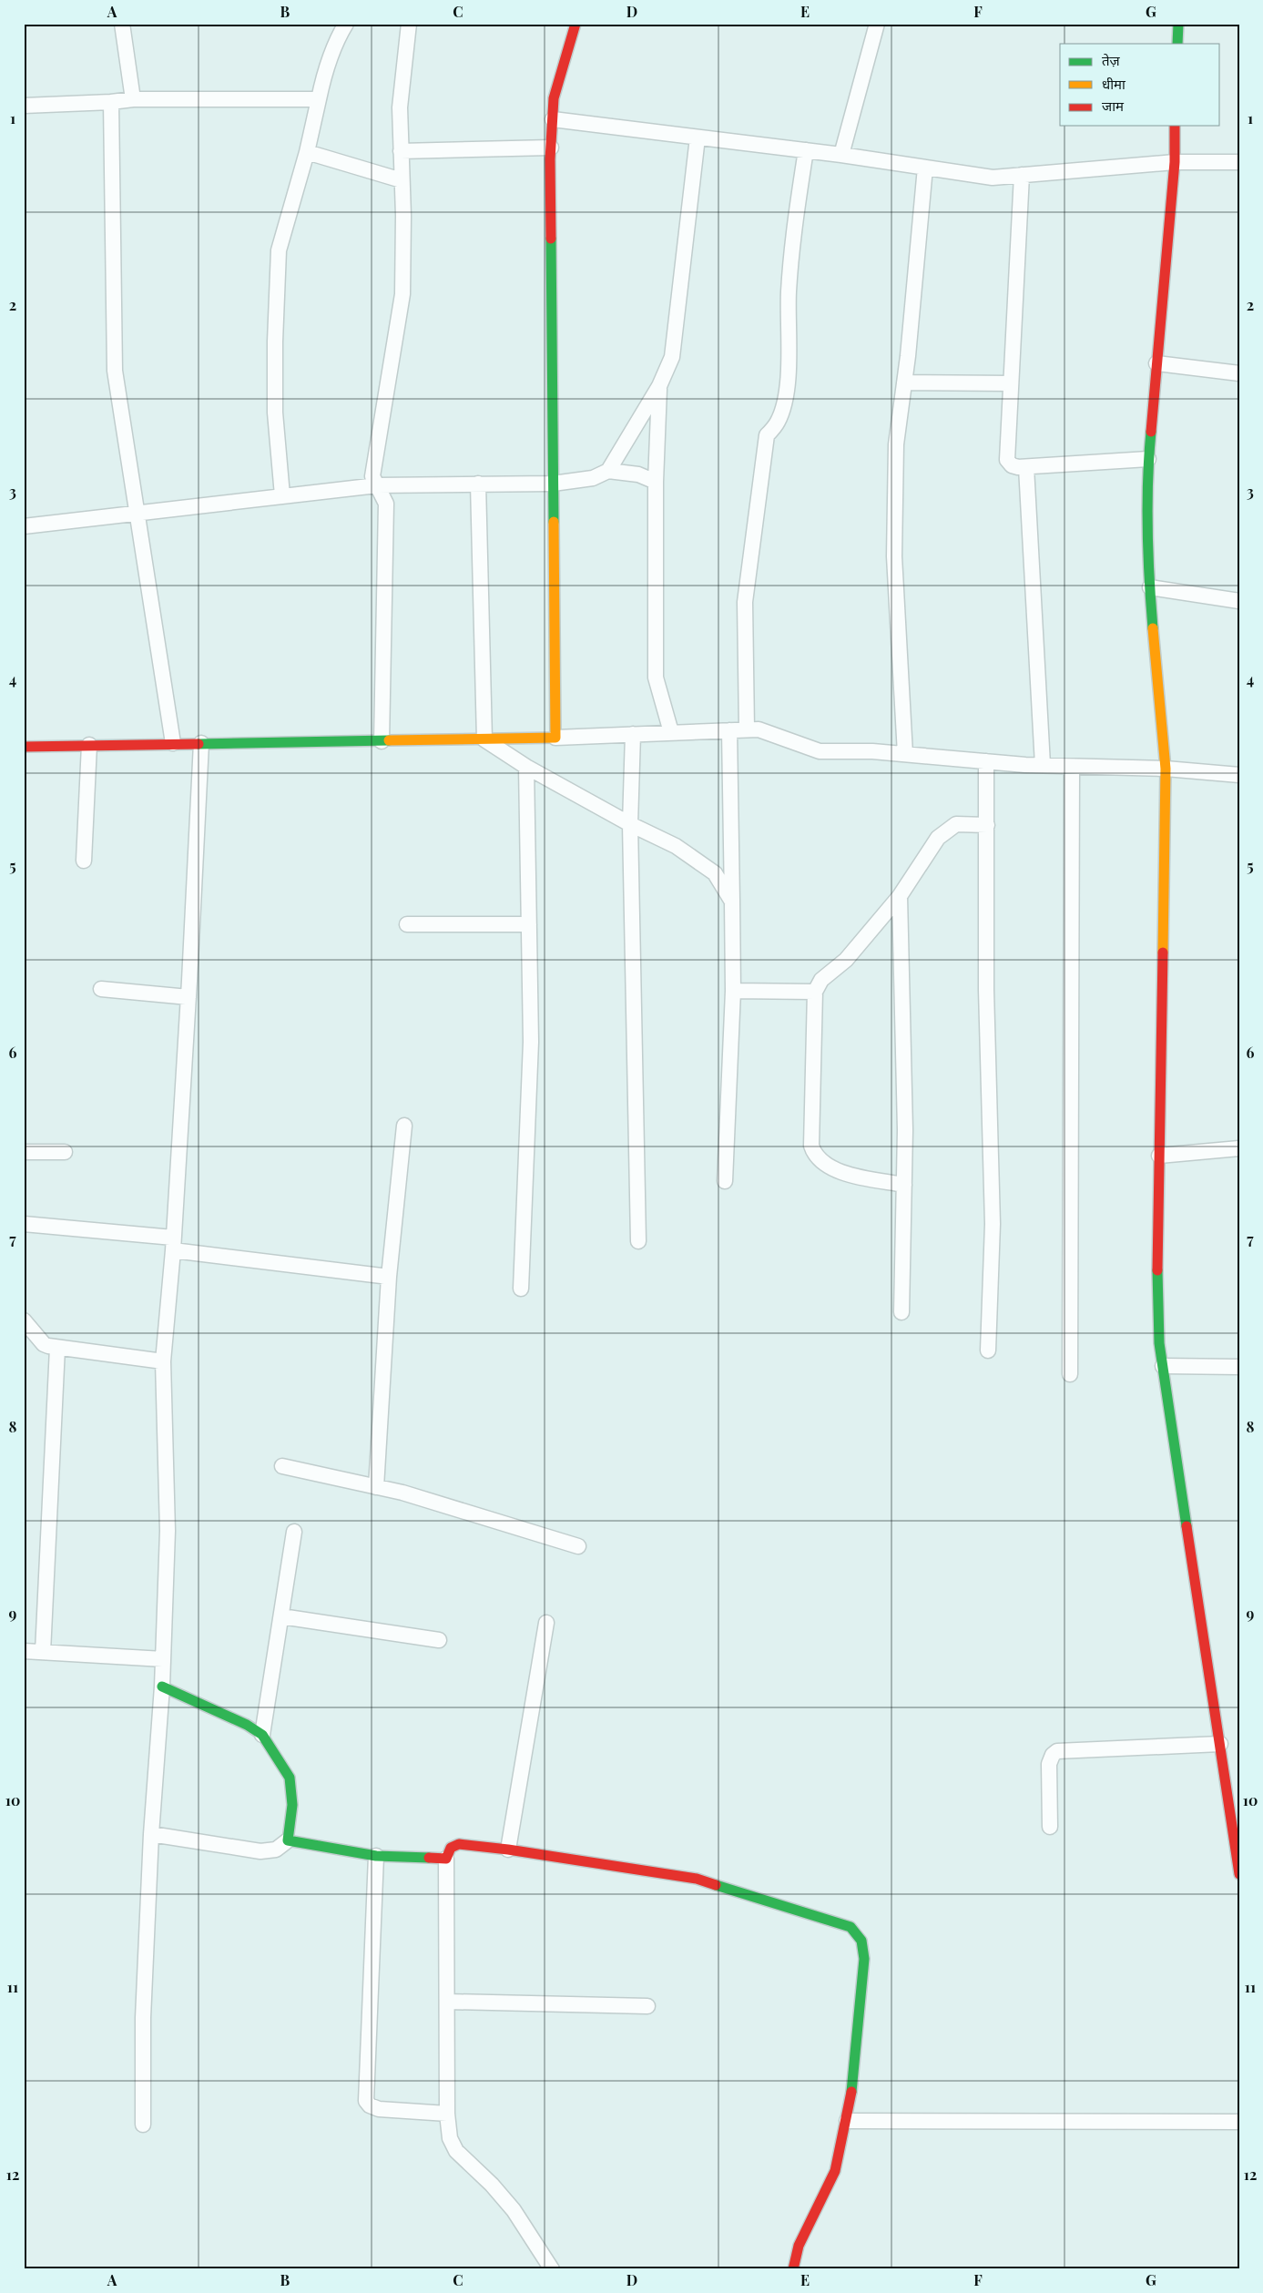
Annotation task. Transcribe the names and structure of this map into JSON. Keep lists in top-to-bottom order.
{
  "legend": ["तेज़", "धीमा", "जाम"],
  "grid": {
    "columns": [
      "A",
      "B",
      "C",
      "D",
      "E",
      "F",
      "G"
    ],
    "rows": [
      "1",
      "2",
      "3",
      "4",
      "5",
      "6",
      "7",
      "8",
      "9",
      "10",
      "11",
      "12"
    ]
  }
}
